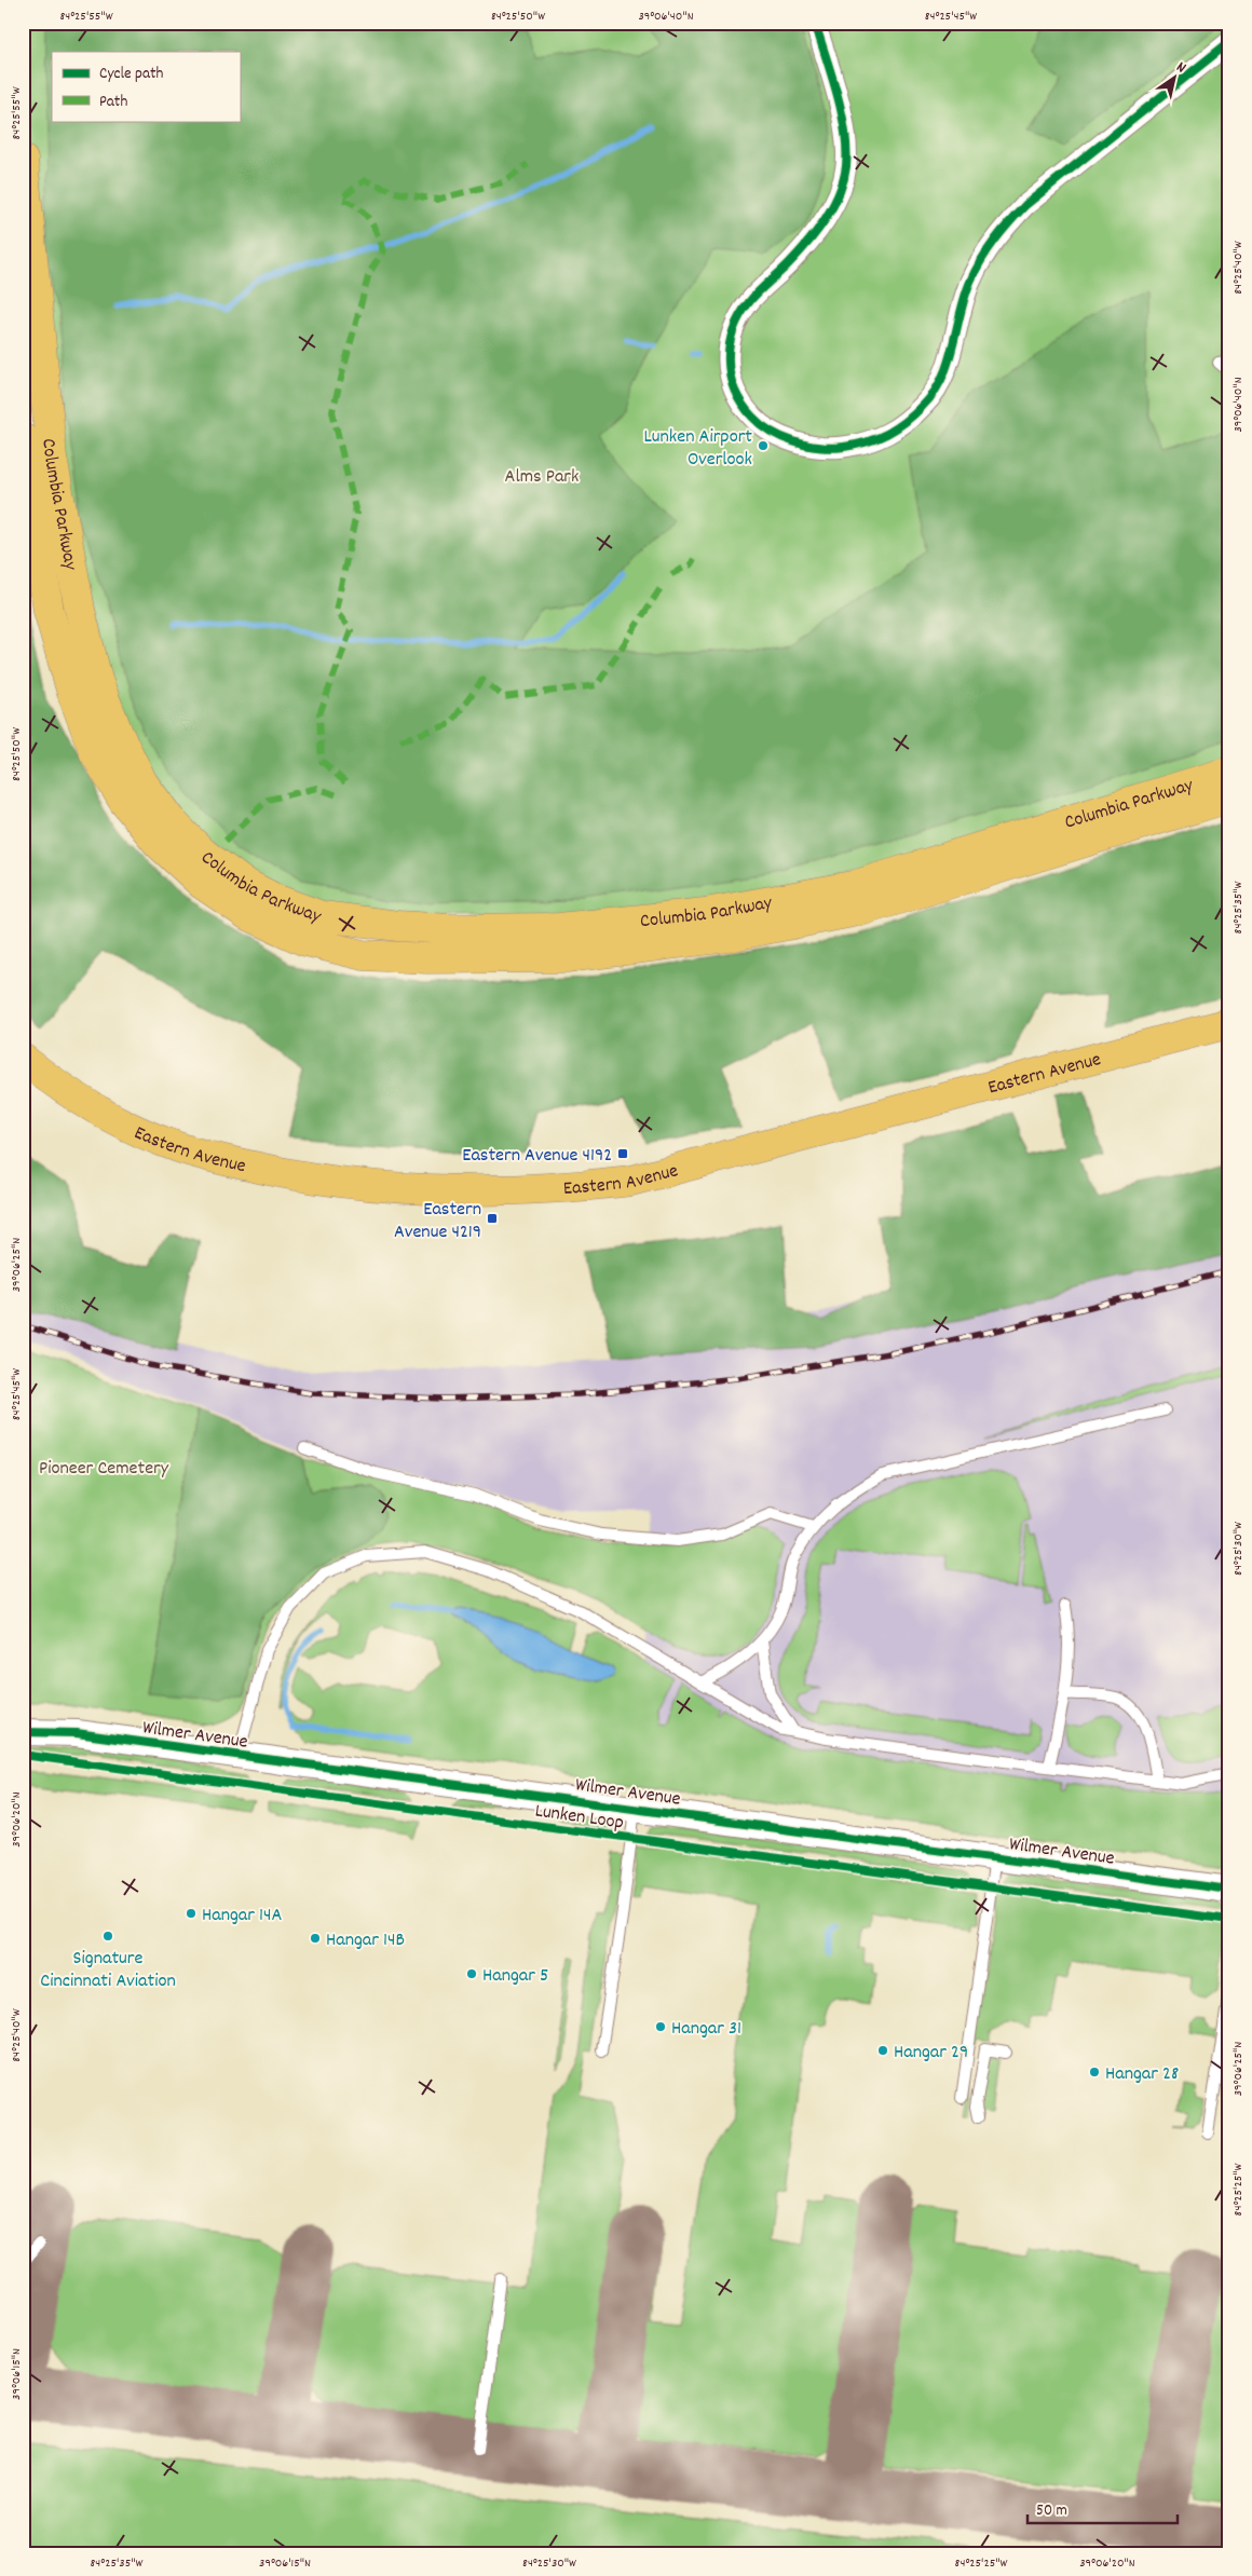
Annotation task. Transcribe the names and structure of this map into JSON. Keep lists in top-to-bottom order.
{
  "streets": {
    "main road": ["Columbia Parkway", "Eastern Avenue"],
    "street": ["Wilmer Avenue"],
    "cycle path": ["Lunken Loop"]
  },
  "parks": ["Alms Park", "Pioneer Cemetery"],
  "places": {
    "other": [
      "Lunken Airport Overlook",
      "Hangar 14A",
      "Signature Cincinnati Aviation",
      "Hangar 14B",
      "Hangar 5",
      "Hangar 31",
      "Hangar 29",
      "Hangar 28"
    ],
    "transit": ["Eastern Avenue 4192", "Eastern Avenue 4219"]
  },
  "legend": ["Cycle path", "Path"],
  "scale_bar": "50 m",
  "north": "top right",
  "coordinates": [
    "84°25'55\"W",
    "84°25'50\"W",
    "39°06'40\"N",
    "84°25'45\"W",
    "84°25'40\"W",
    "84°25'35\"W",
    "39°06'25\"N",
    "84°25'30\"W",
    "39°06'20\"N",
    "84°25'25\"W",
    "39°06'15\"N"
  ]
}
